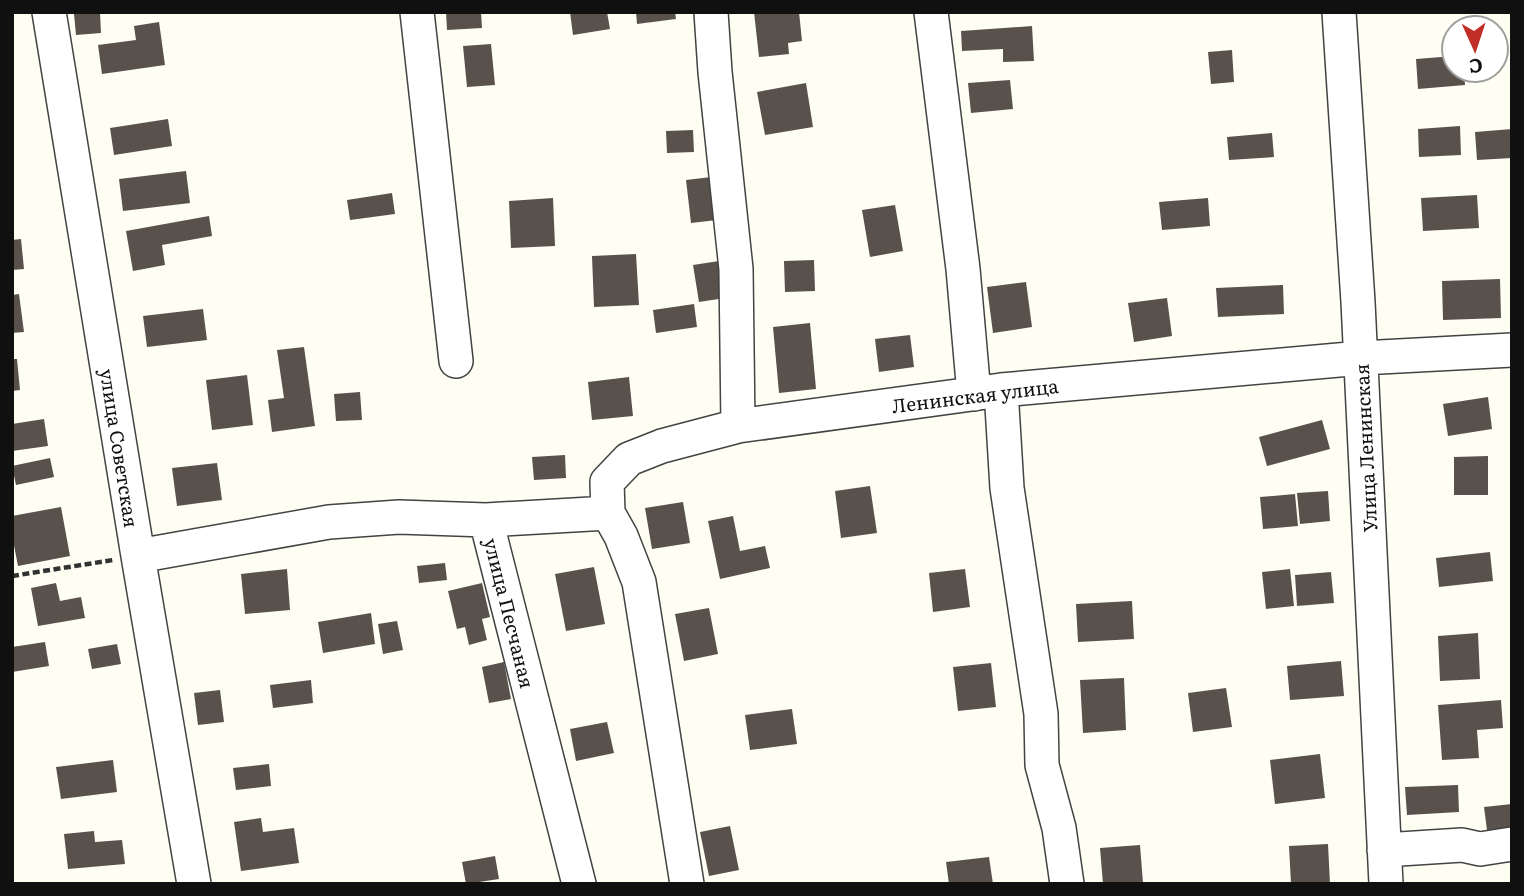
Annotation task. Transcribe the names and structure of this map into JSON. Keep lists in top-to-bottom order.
{
  "streets": {
    "street": [
      "Ленинская улица",
      "улица Советская",
      "Улица Ленинская",
      "улица Песчаная"
    ]
  },
  "crossings": [
    ["Ленинская улица", "Улица Ленинская"],
    ["улица Советская", "улица Песчаная"]
  ],
  "north": "bottom"
}
